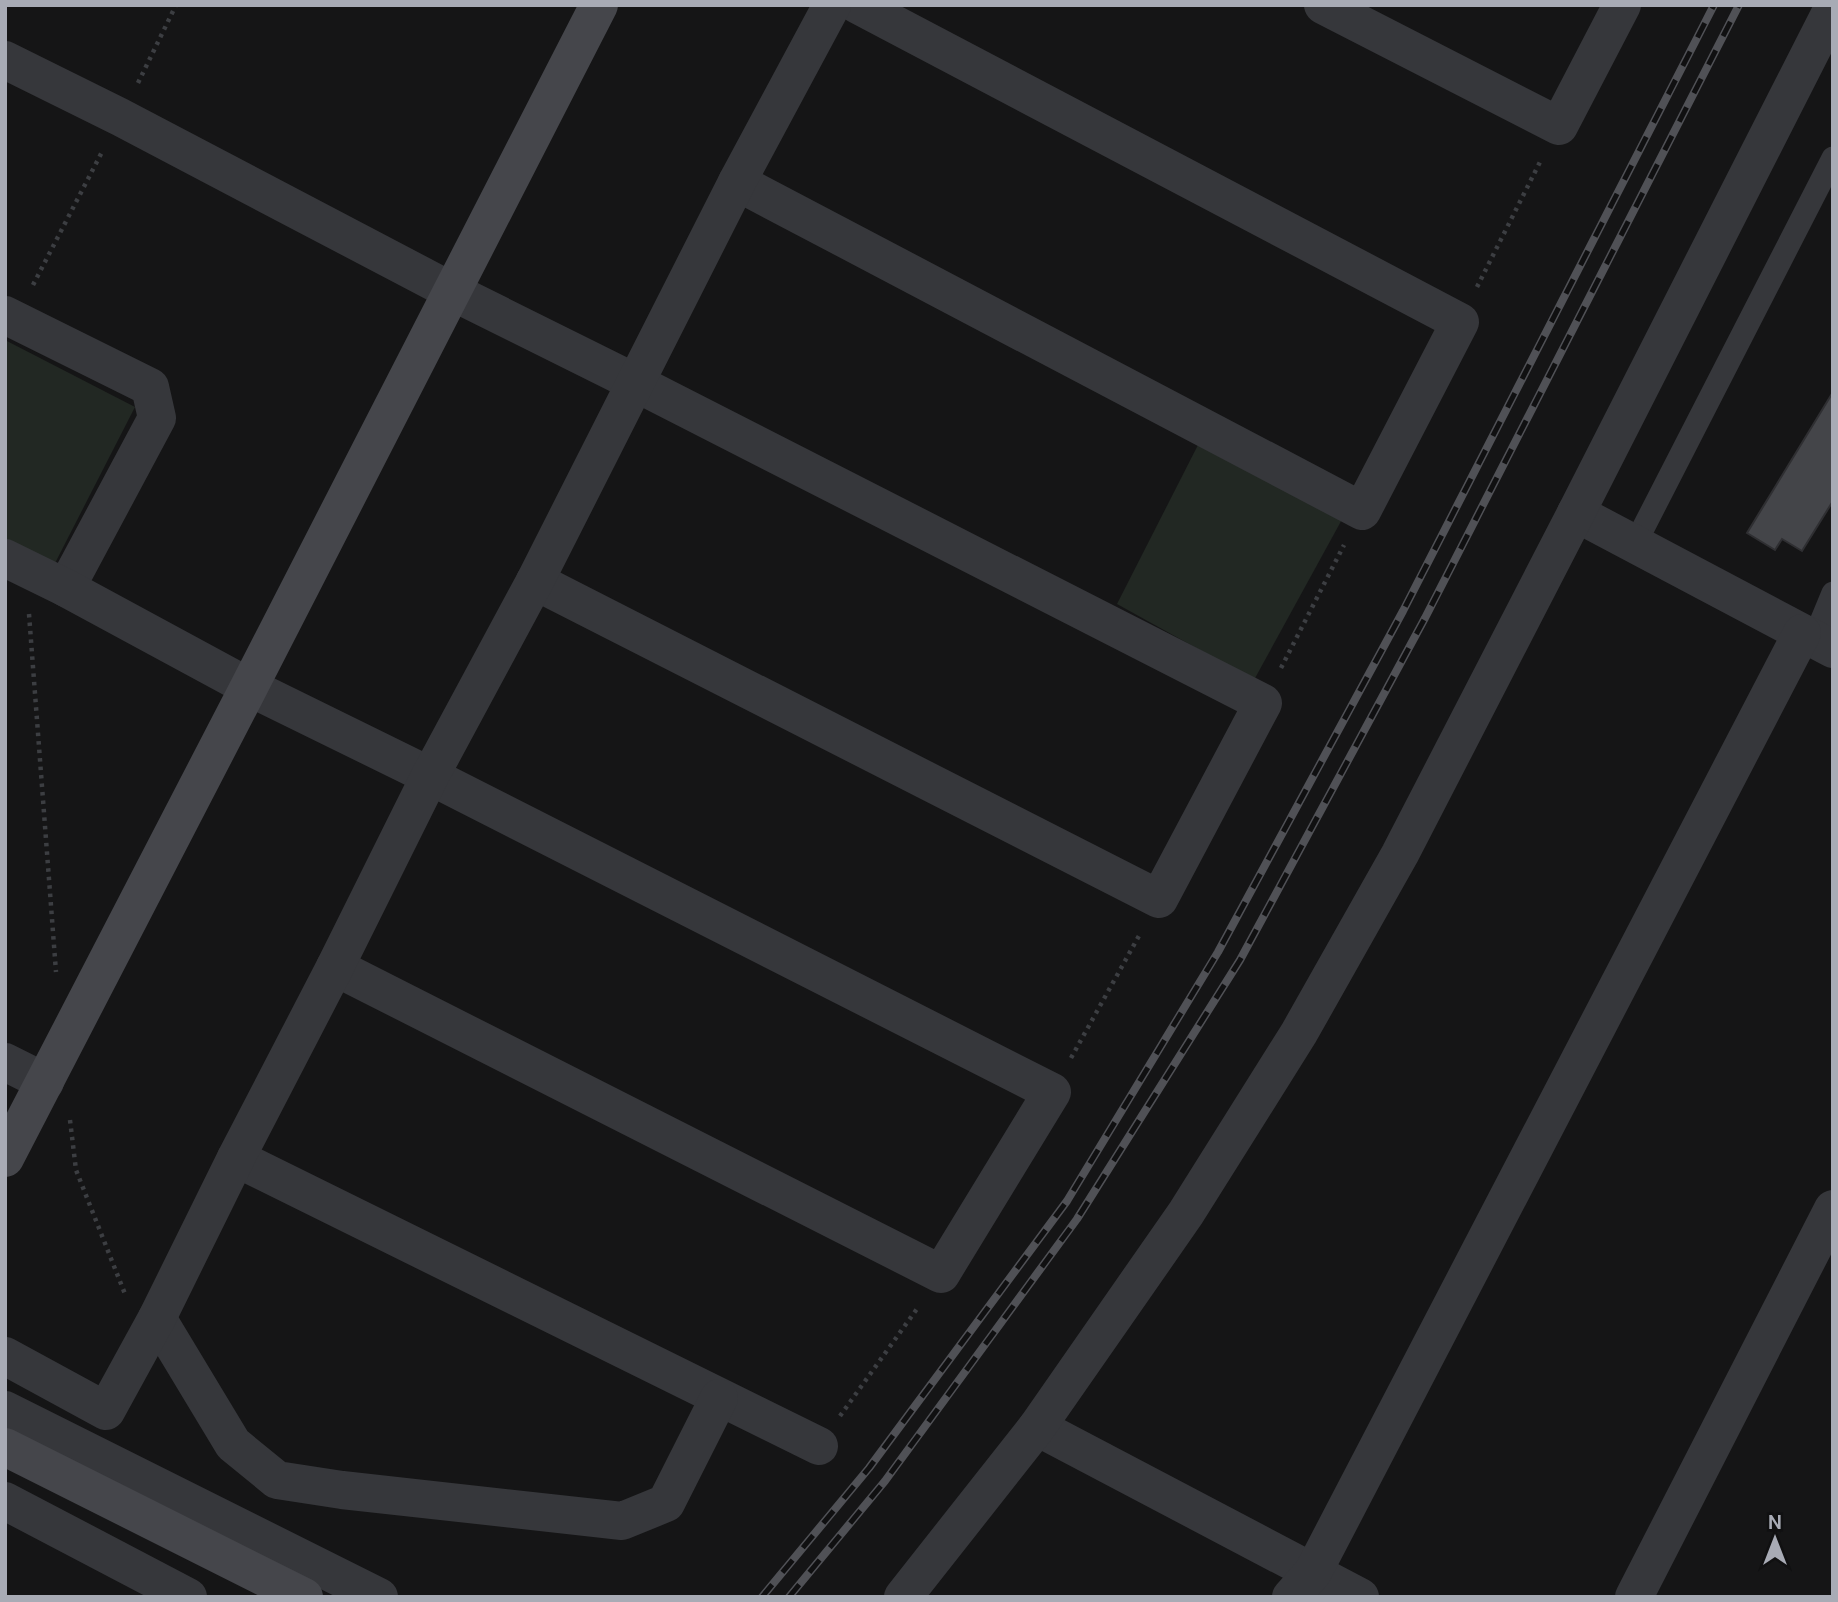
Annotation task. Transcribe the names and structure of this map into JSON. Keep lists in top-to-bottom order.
{
  "north": "top"
}
